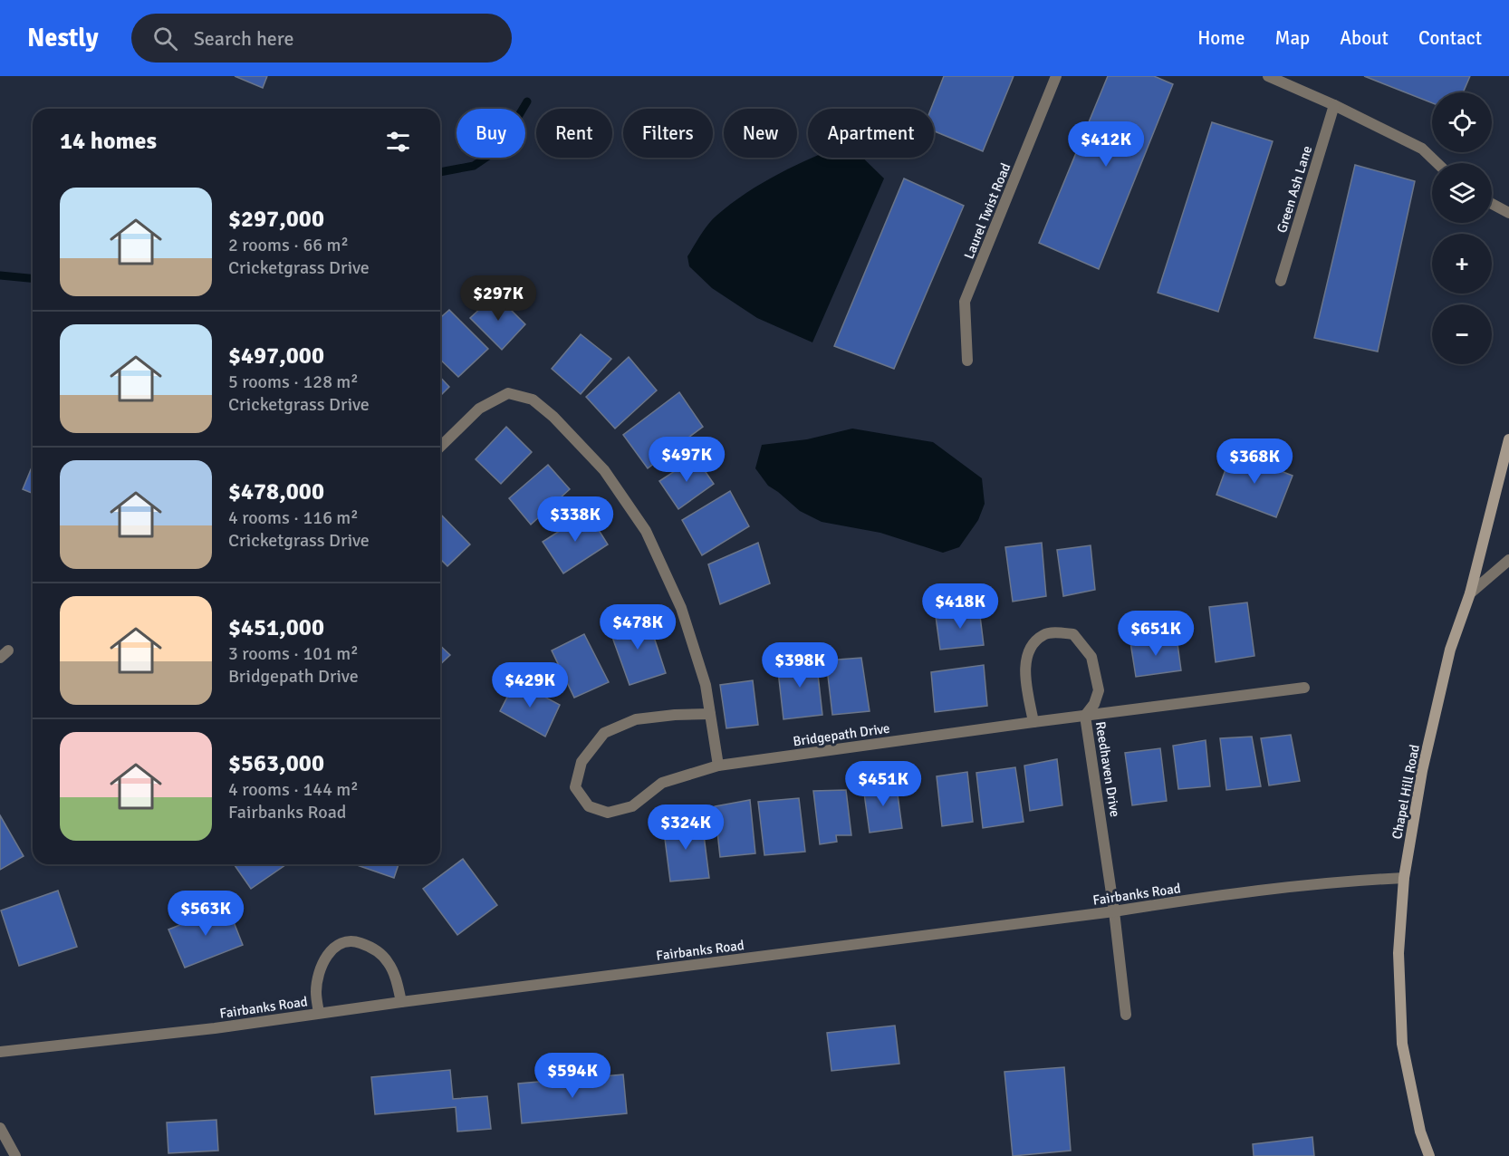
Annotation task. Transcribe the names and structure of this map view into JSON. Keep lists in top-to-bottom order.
{
  "streets": {
    "main road": ["Chapel Hill Road"],
    "street": [
      "Green Ash Lane",
      "Laurel Twist Road",
      "Bridgepath Drive",
      "Reedhaven Drive",
      "Fairbanks Road"
    ]
  },
  "crossings": [
    ["Bridgepath Drive", "Reedhaven Drive"],
    ["Reedhaven Drive", "Fairbanks Road"],
    ["Chapel Hill Road", "Fairbanks Road"]
  ],
  "page": {
    "header": "Nestly",
    "search": "Search here",
    "nav": [
      "Home",
      "Map",
      "About",
      "Contact"
    ],
    "map_buttons": ["+", "−"],
    "chip": [
      "Buy",
      "Rent",
      "Filters",
      "New",
      "Apartment"
    ],
    "heading": "14 homes",
    "price": [
      "$412K",
      "$297K",
      "$497K",
      "$368K",
      "$338K",
      "$418K",
      "$478K",
      "$651K",
      "$398K",
      "$429K",
      "$451K",
      "$324K",
      "$563K",
      "$594K"
    ],
    "list": [
      {
        "name": "$297,000",
        "note": "2 rooms · 66 m² · Cricketgrass Drive"
      },
      {
        "name": "$497,000",
        "note": "5 rooms · 128 m² · Cricketgrass Drive"
      },
      {
        "name": "$478,000",
        "note": "4 rooms · 116 m² · Cricketgrass Drive"
      },
      {
        "name": "$451,000",
        "note": "3 rooms · 101 m² · Bridgepath Drive"
      },
      {
        "name": "$563,000",
        "note": "4 rooms · 144 m² · Fairbanks Road"
      }
    ]
  }
}
